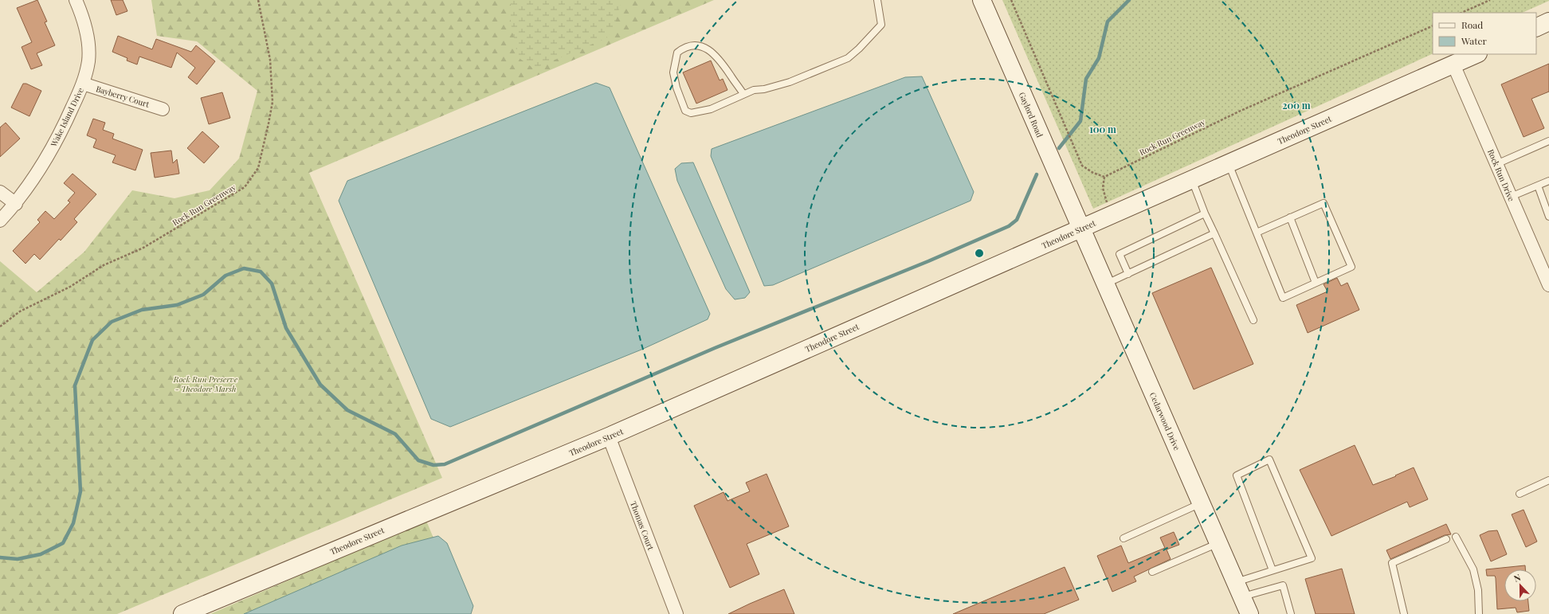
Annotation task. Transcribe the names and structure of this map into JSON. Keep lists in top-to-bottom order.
{
  "streets": {
    "street": [
      "Bayberry Court",
      "Gaylord Road",
      "Wake Island Drive",
      "Theodore Street",
      "Rock Run Drive",
      "Cedarwood Drive",
      "Thomas Court"
    ],
    "path": ["Rock Run Greenway"]
  },
  "crossings": [
    ["Bayberry Court", "Wake Island Drive"],
    ["Gaylord Road", "Theodore Street"],
    ["Gaylord Road", "Cedarwood Drive"],
    ["Theodore Street", "Rock Run Drive"],
    ["Theodore Street", "Cedarwood Drive"],
    ["Theodore Street", "Thomas Court"]
  ],
  "parks": ["Rock Run Preserve - Theodore Marsh"],
  "legend": ["Road", "Water"],
  "north": "top",
  "rings": ["200 m", "100 m"]
}
